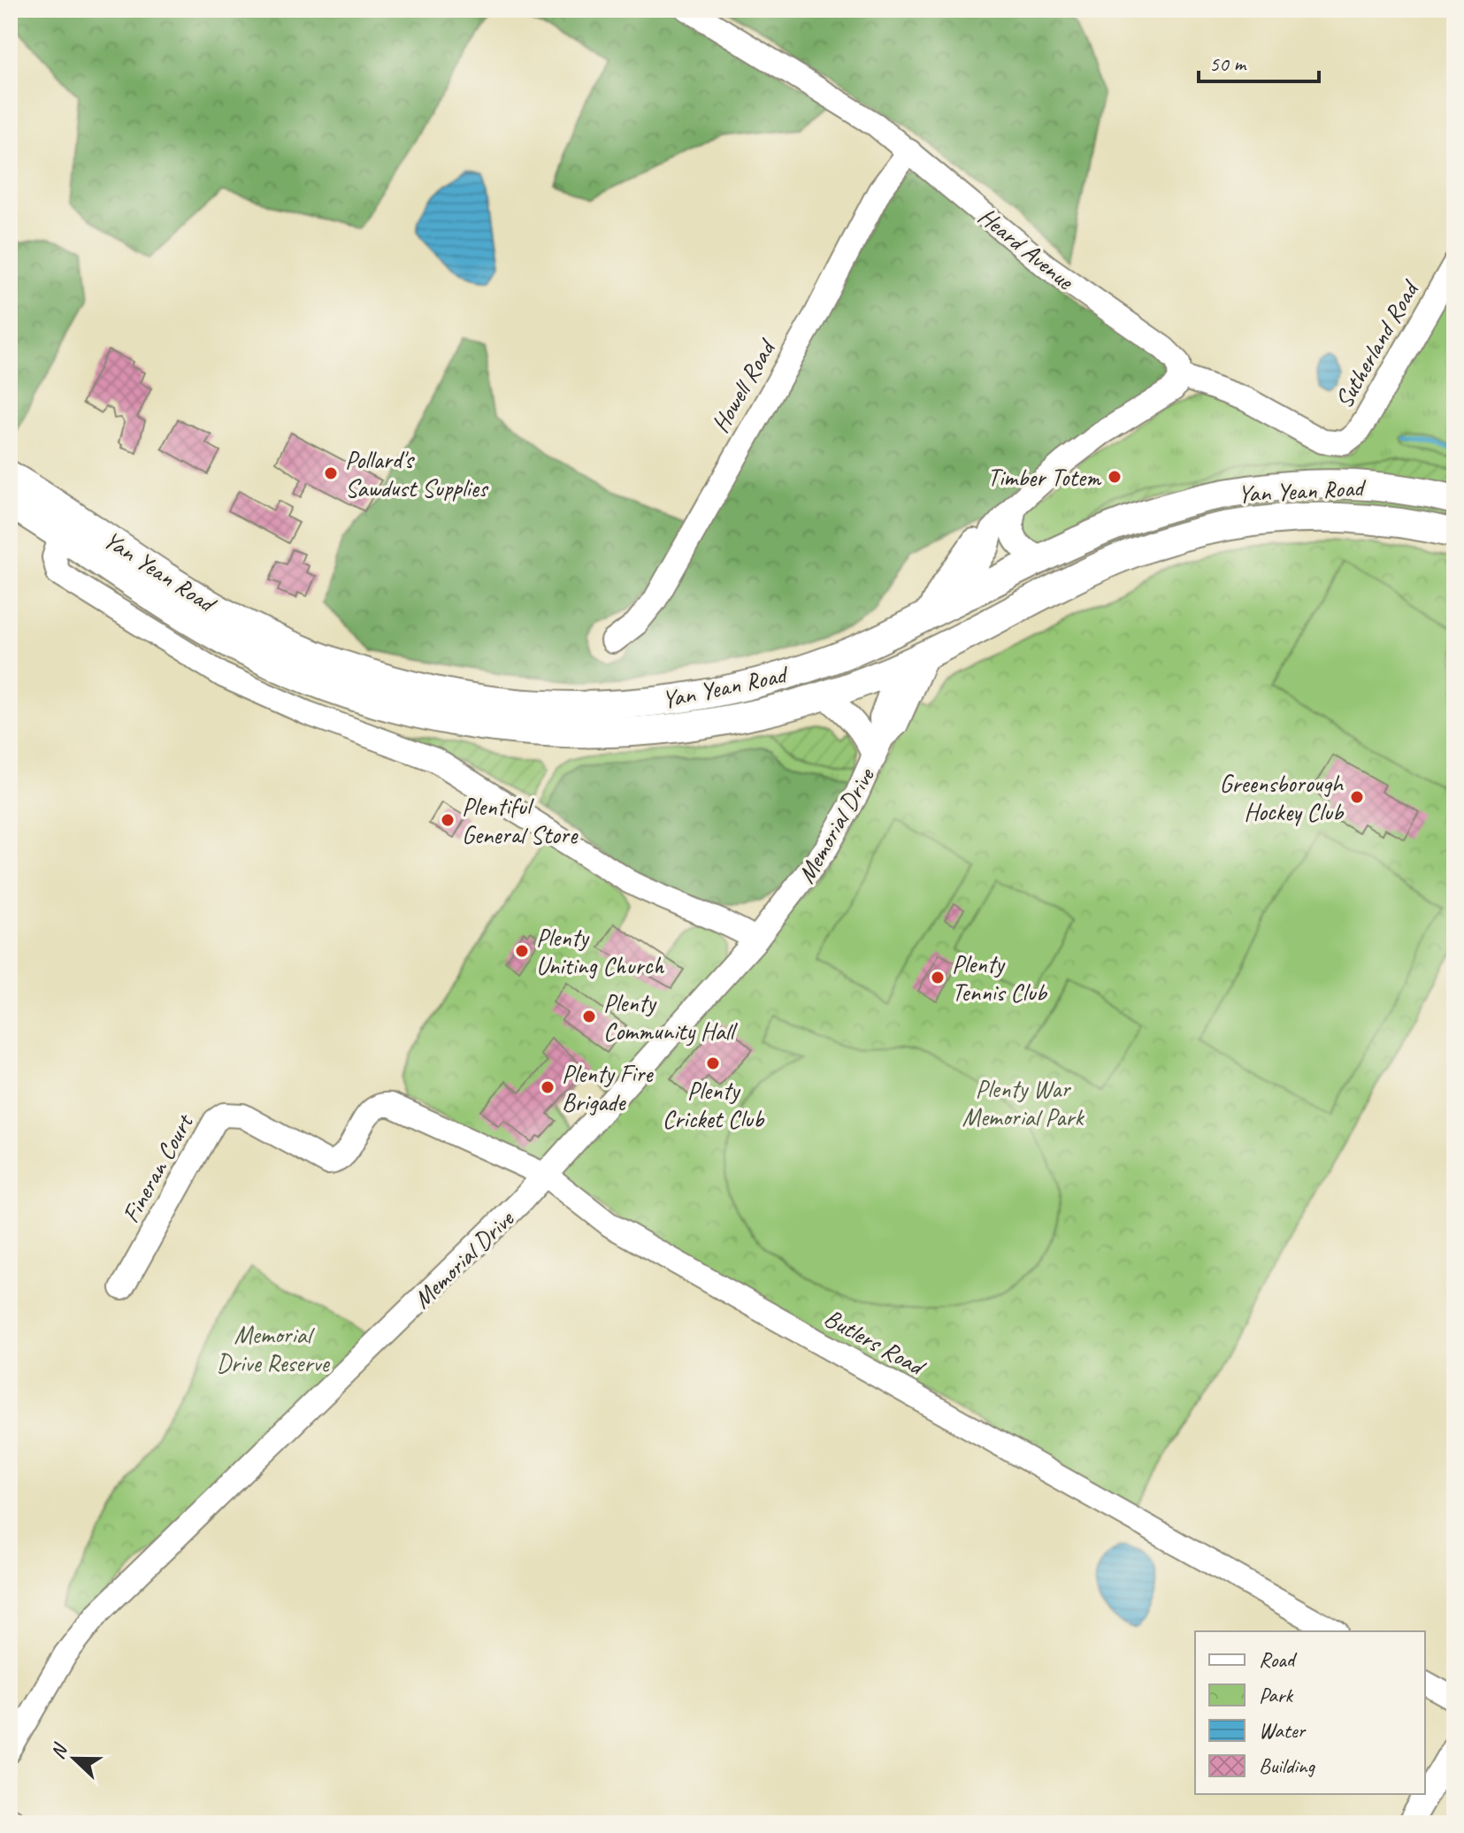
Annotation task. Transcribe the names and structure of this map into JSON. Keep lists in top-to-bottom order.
{
  "streets": {
    "main road": ["Yan Yean Road", "Memorial Drive"],
    "street": [
      "Heard Avenue",
      "Sutherland Road",
      "Howell Road",
      "Fineran Court",
      "Butlers Road"
    ]
  },
  "crossings": [
    ["Heard Avenue", "Sutherland Road"],
    ["Heard Avenue", "Howell Road"],
    ["Yan Yean Road", "Memorial Drive"],
    ["Memorial Drive", "Butlers Road"],
    ["Fineran Court", "Butlers Road"]
  ],
  "parks": ["Plenty War Memorial Park", "Memorial Drive Reserve"],
  "places": [
    "Pollard's Sawdust Supplies",
    "Timber Totem",
    "Greensborough Hockey Club",
    "Plentiful General Store",
    "Plenty Uniting Church",
    "Plenty Tennis Club",
    "Plenty Community Hall",
    "Plenty Cricket Club",
    "Plenty Fire Brigade"
  ],
  "legend": [
    "Road",
    "Park",
    "Water",
    "Building"
  ],
  "scale_bar": "50 m",
  "north": "left"
}
